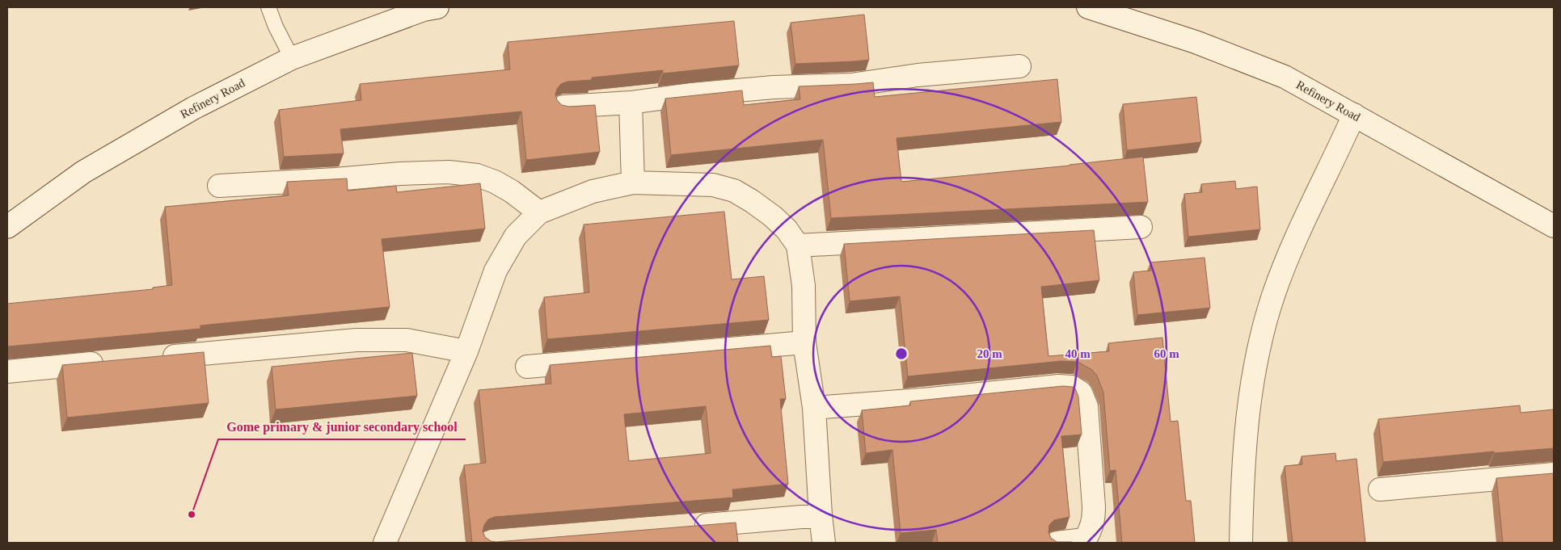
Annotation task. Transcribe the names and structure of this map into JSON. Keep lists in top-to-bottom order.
{
  "streets": {
    "street": ["Refinery Road"]
  },
  "places": ["Gome primary & junior secondary school"],
  "rings": ["20 m", "40 m", "60 m"]
}
